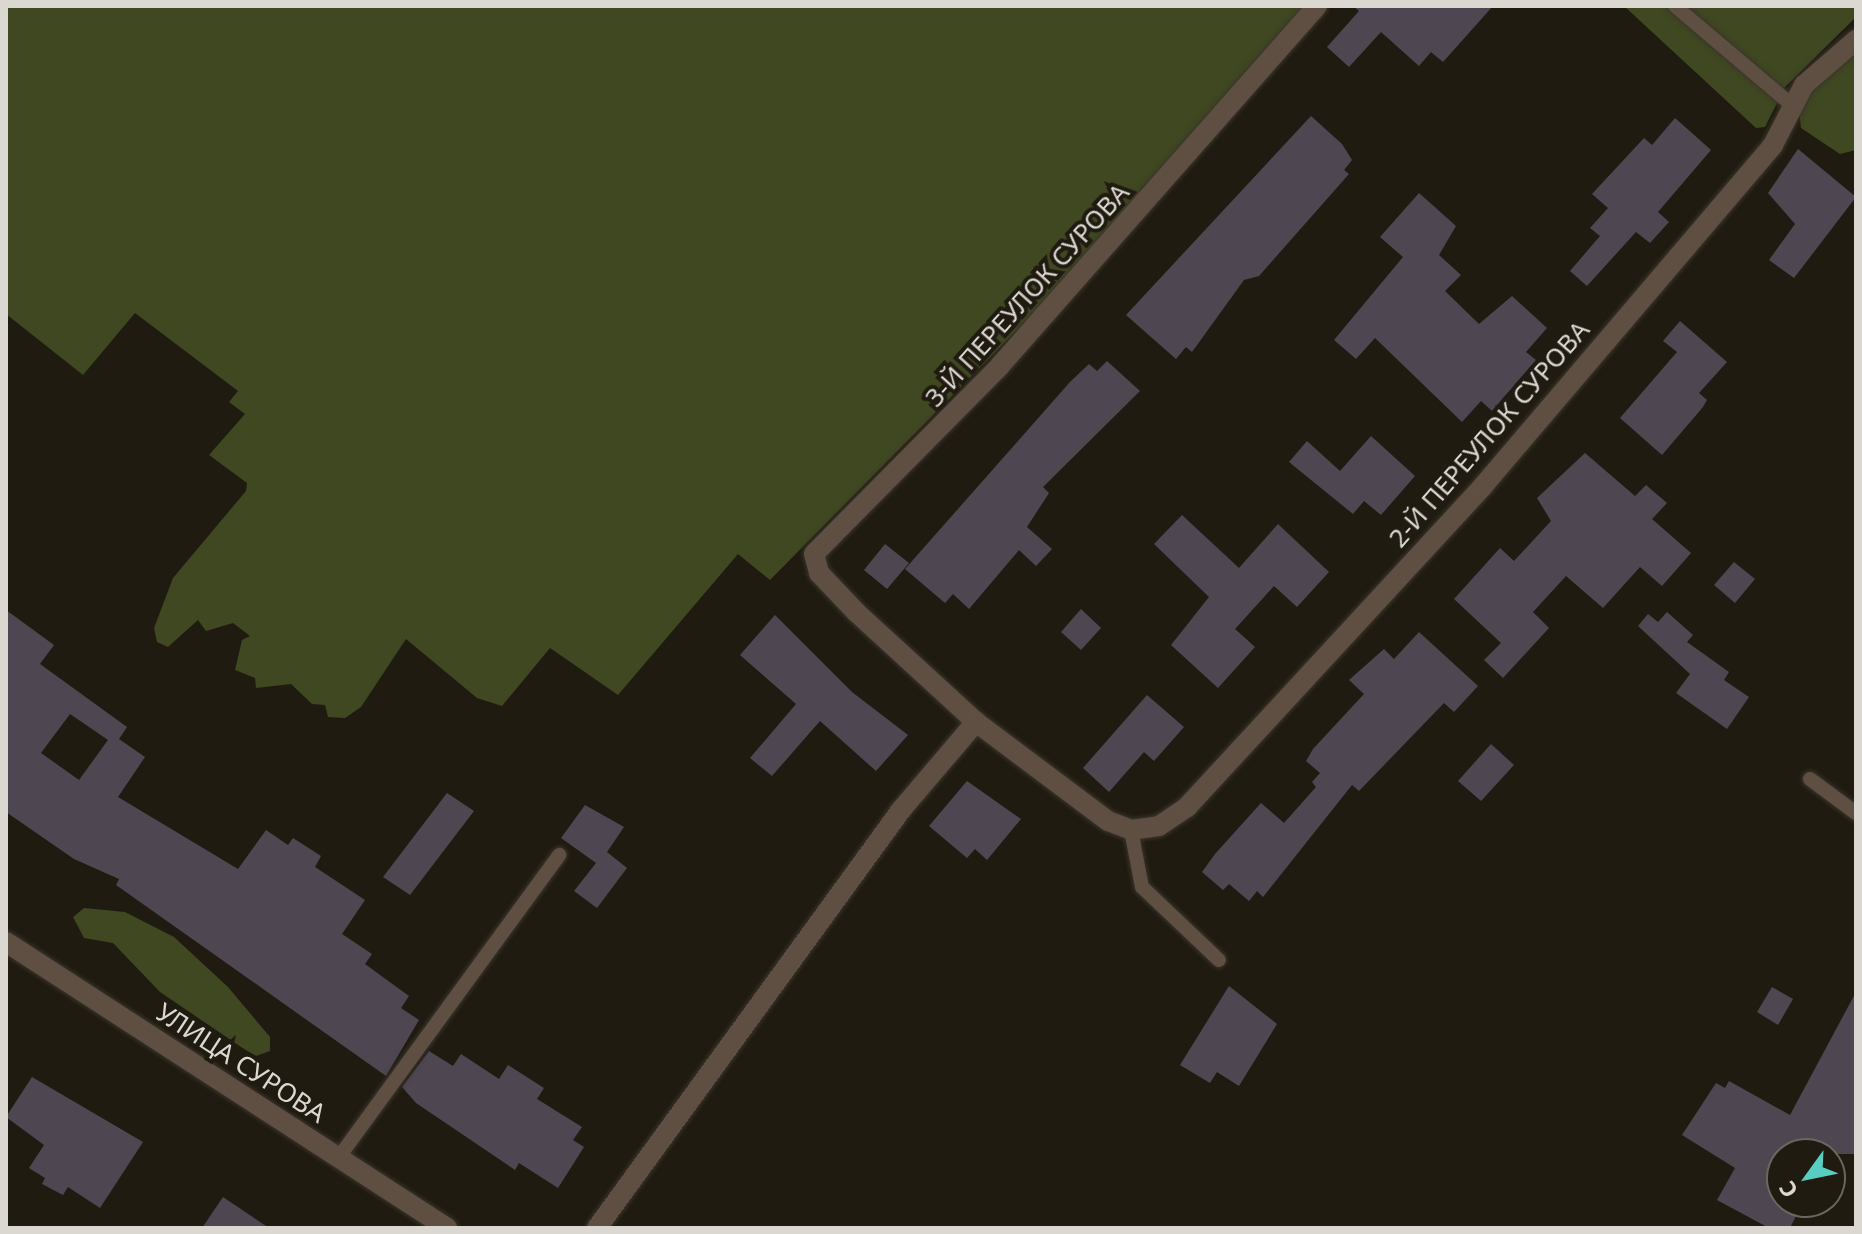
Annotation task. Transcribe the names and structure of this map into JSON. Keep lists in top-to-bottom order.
{
  "streets": {
    "street": ["3-Й ПЕРЕУЛОК СУРОВА", "2-Й ПЕРЕУЛОК СУРОВА", "УЛИЦА СУРОВА"]
  },
  "north": "bottom left"
}
